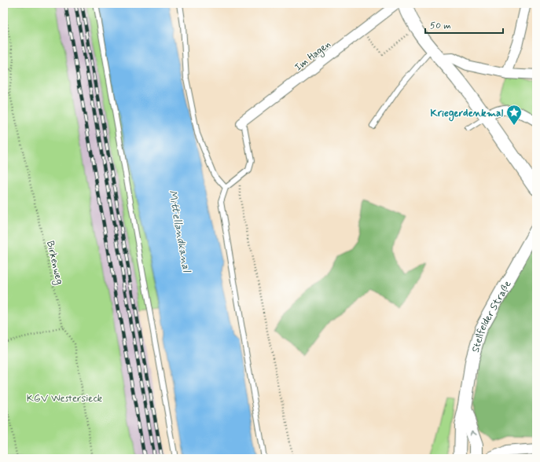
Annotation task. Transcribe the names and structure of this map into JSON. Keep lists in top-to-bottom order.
{
  "streets": {
    "street": ["Im Hagen", "Stellfelder Straße"],
    "path": ["Birkenweg"]
  },
  "water": ["Mittellandkanal"],
  "parks": ["KGV Westersieck"],
  "places": {
    "place": ["Kriegerdenkmal"]
  },
  "scale_bar": "50 m"
}
